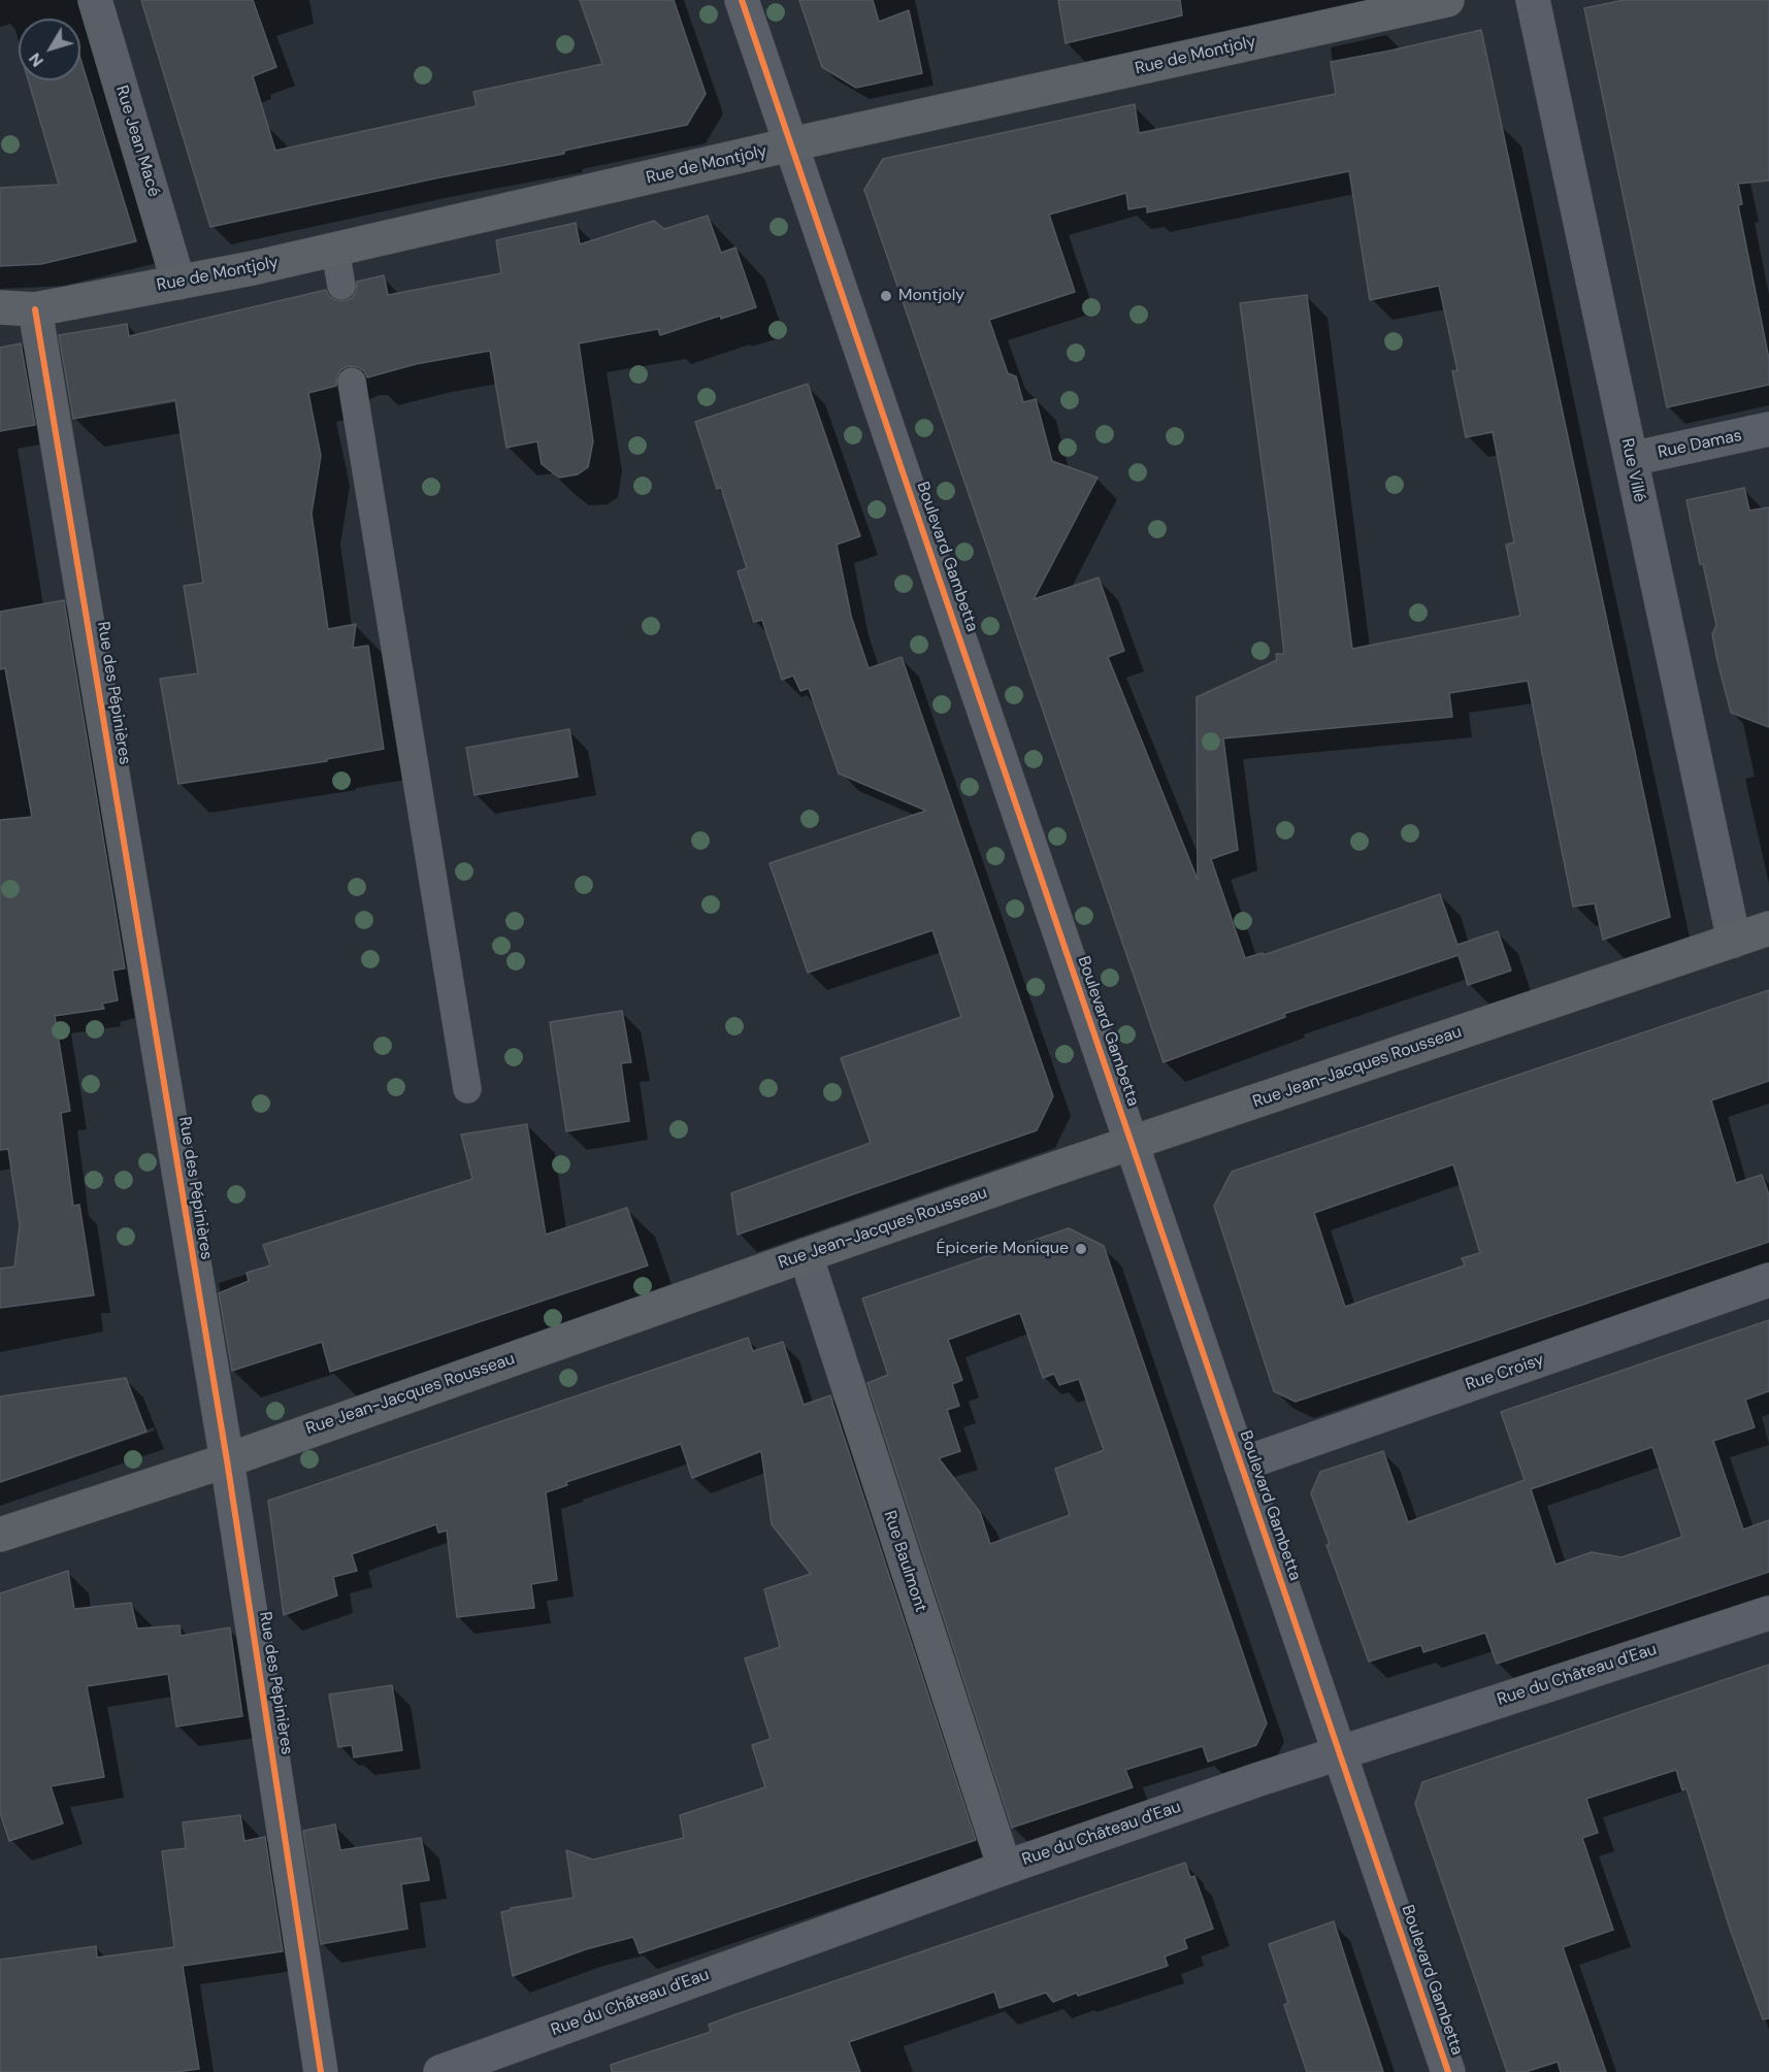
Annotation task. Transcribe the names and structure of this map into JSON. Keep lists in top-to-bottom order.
{
  "streets": {
    "main road": ["Rue de Montjoly", "Rue Jean-Jacques Rousseau"],
    "street": [
      "Rue Jean Macé",
      "Rue Damas",
      "Rue Villé",
      "Boulevard Gambetta",
      "Rue des Pépinières",
      "Rue Croisy",
      "Rue Baulmont",
      "Rue du Château d'Eau"
    ]
  },
  "crossings": [
    ["Rue de Montjoly", "Rue Jean Macé"],
    ["Rue de Montjoly", "Boulevard Gambetta"],
    ["Rue de Montjoly", "Rue des Pépinières"],
    ["Rue Damas", "Rue Villé"],
    ["Rue Villé", "Rue Jean-Jacques Rousseau"],
    ["Boulevard Gambetta", "Rue Jean-Jacques Rousseau"],
    ["Boulevard Gambetta", "Rue Croisy"],
    ["Boulevard Gambetta", "Rue du Château d'Eau"],
    ["Rue des Pépinières", "Rue Jean-Jacques Rousseau"],
    ["Rue Jean-Jacques Rousseau", "Rue Baulmont"],
    ["Rue Baulmont", "Rue du Château d'Eau"]
  ],
  "places": ["Montjoly", "Épicerie Monique"],
  "north": "bottom left"
}
